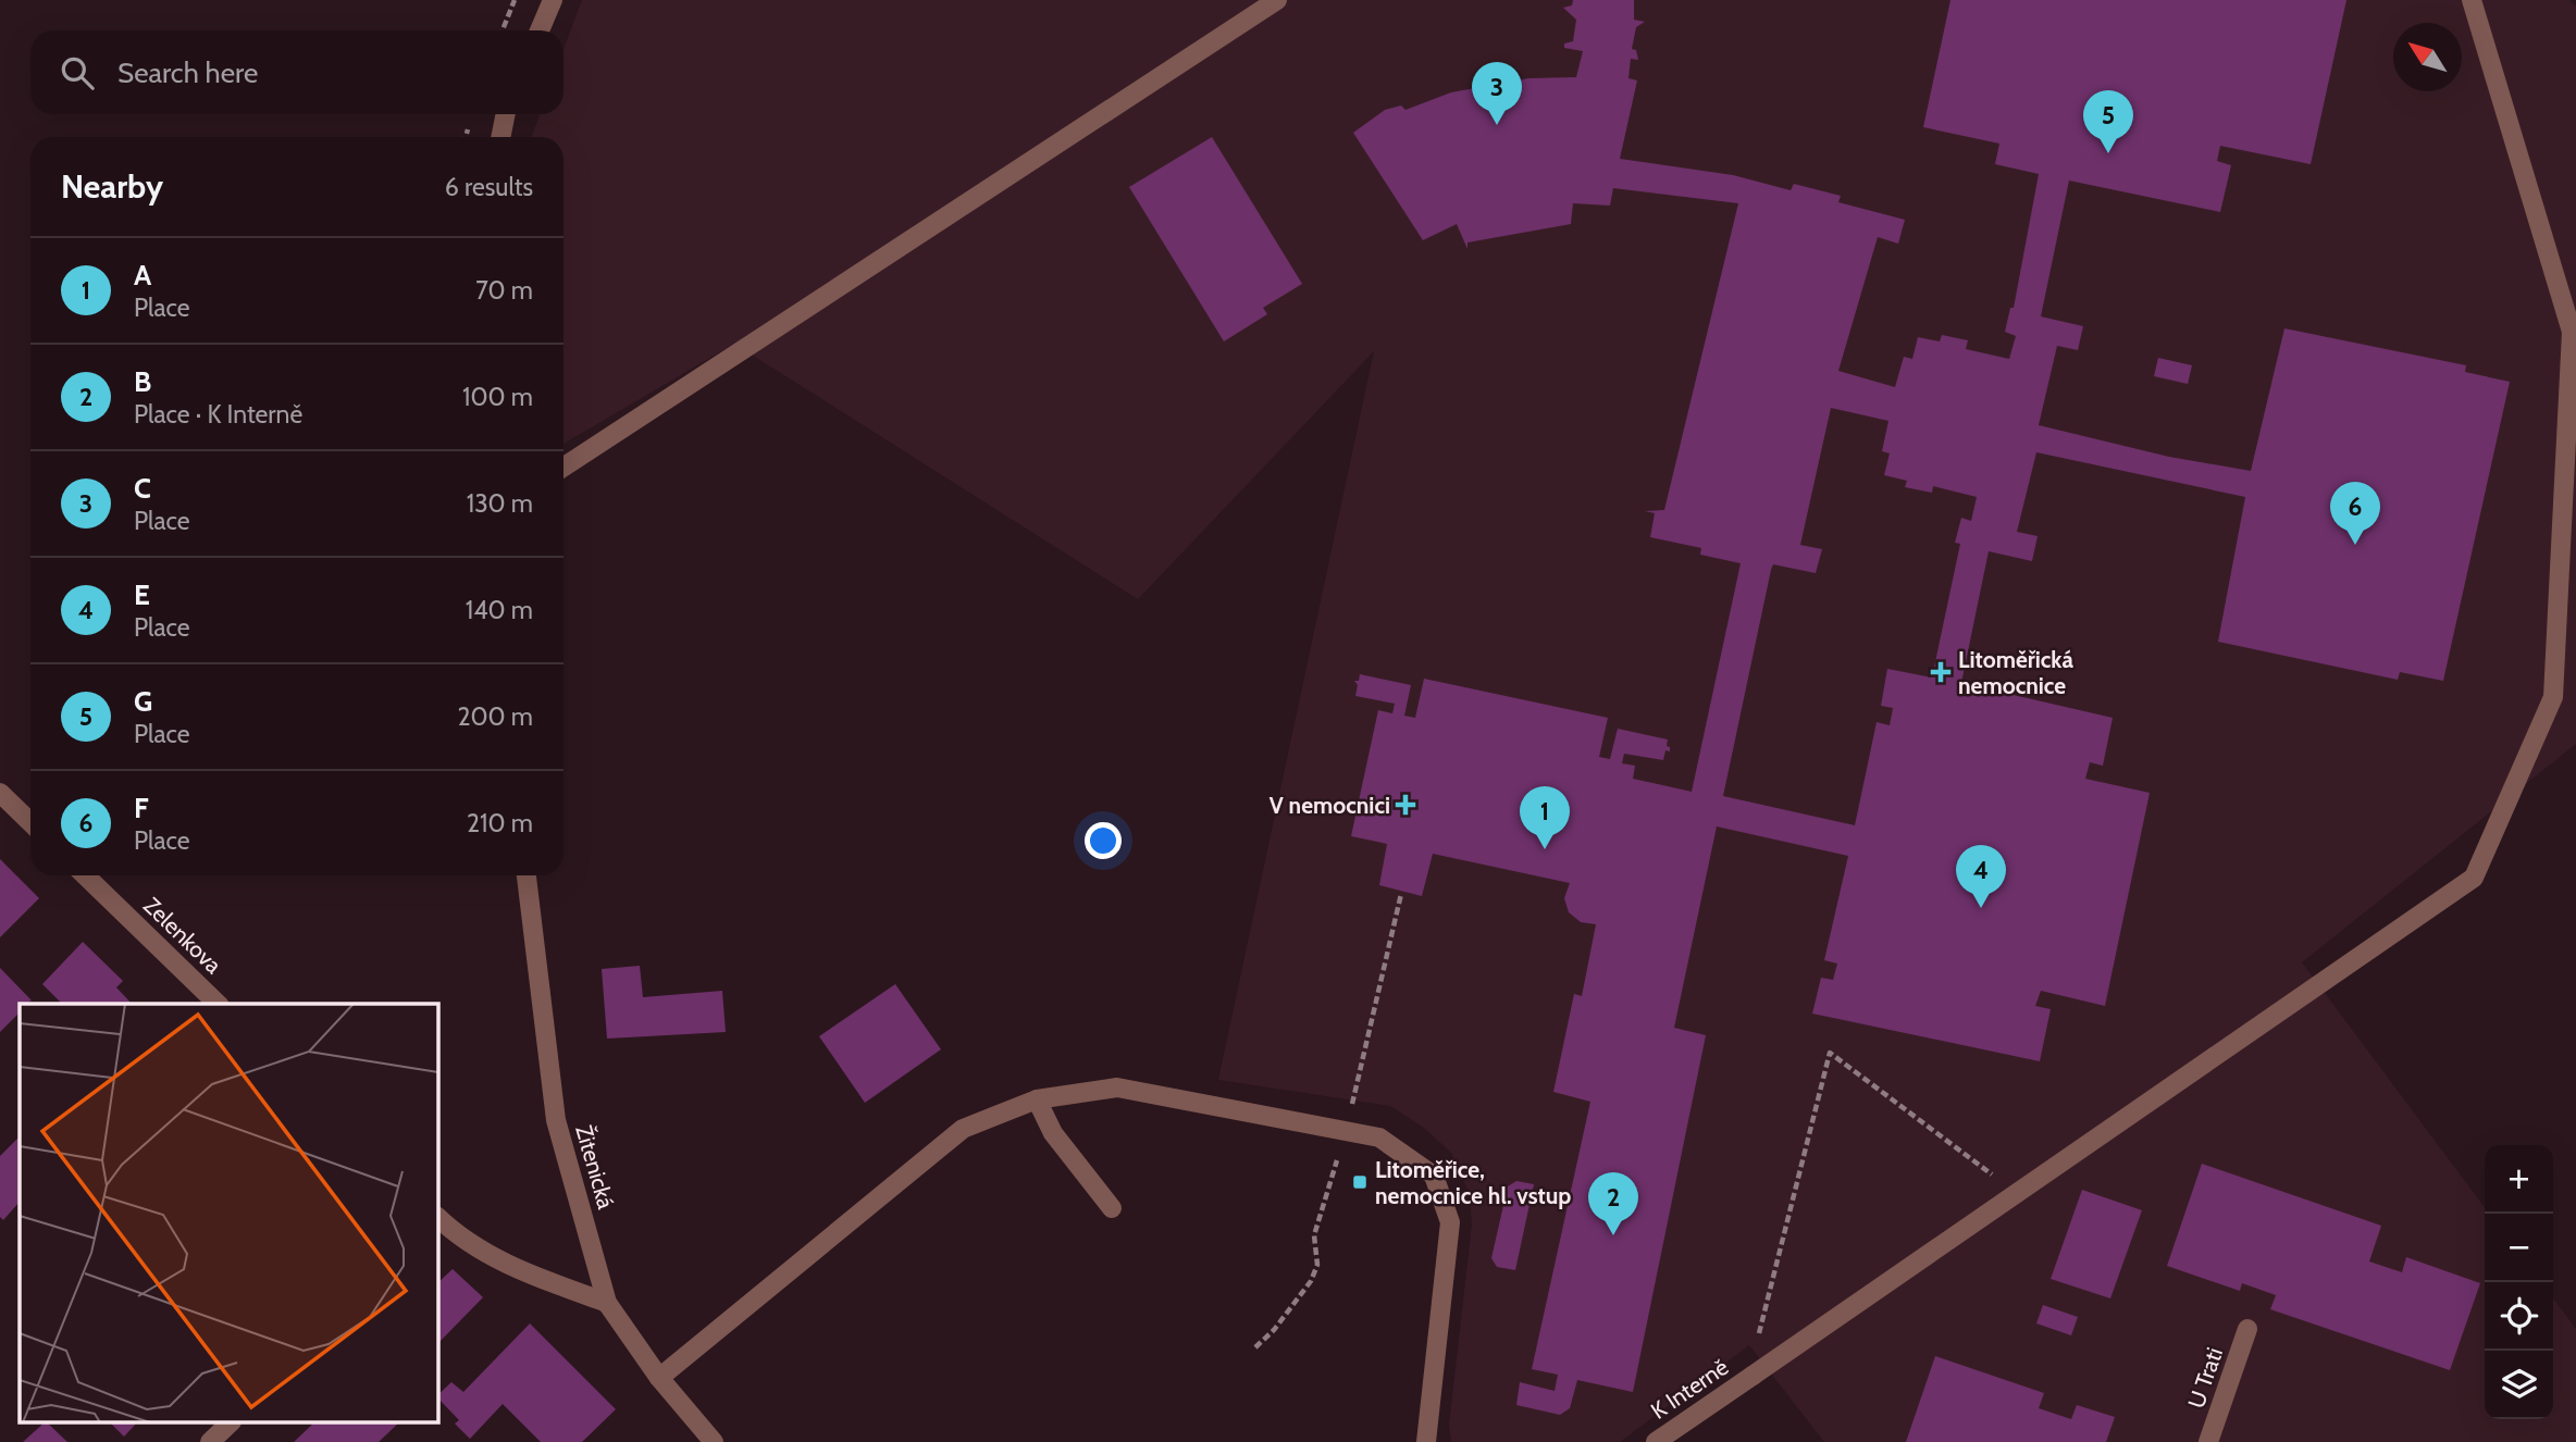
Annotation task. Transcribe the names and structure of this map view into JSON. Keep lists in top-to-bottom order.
{
  "streets": {
    "street": [
      "Zelenkova",
      "Žitenická",
      "U Trati",
      "K Interně"
    ]
  },
  "places": {
    "health": ["Litoměřická nemocnice", "V nemocnici"],
    "transit": ["Litoměřice, nemocnice hl. vstup"]
  },
  "north": "top left",
  "page": {
    "search": "Search here",
    "pins": [
      "3",
      "5",
      "6",
      "1",
      "4",
      "2"
    ],
    "heading": ["Nearby", "6 results"],
    "list": [
      {
        "mark": "1",
        "name": "A",
        "note": "Place",
        "value": "70 m"
      },
      {
        "mark": "2",
        "name": "B",
        "note": "Place · K Interně",
        "value": "100 m"
      },
      {
        "mark": "3",
        "name": "C",
        "note": "Place",
        "value": "130 m"
      },
      {
        "mark": "4",
        "name": "E",
        "note": "Place",
        "value": "140 m"
      },
      {
        "mark": "5",
        "name": "G",
        "note": "Place",
        "value": "200 m"
      },
      {
        "mark": "6",
        "name": "F",
        "note": "Place",
        "value": "210 m"
      }
    ],
    "map_buttons": ["+", "−"]
  }
}
